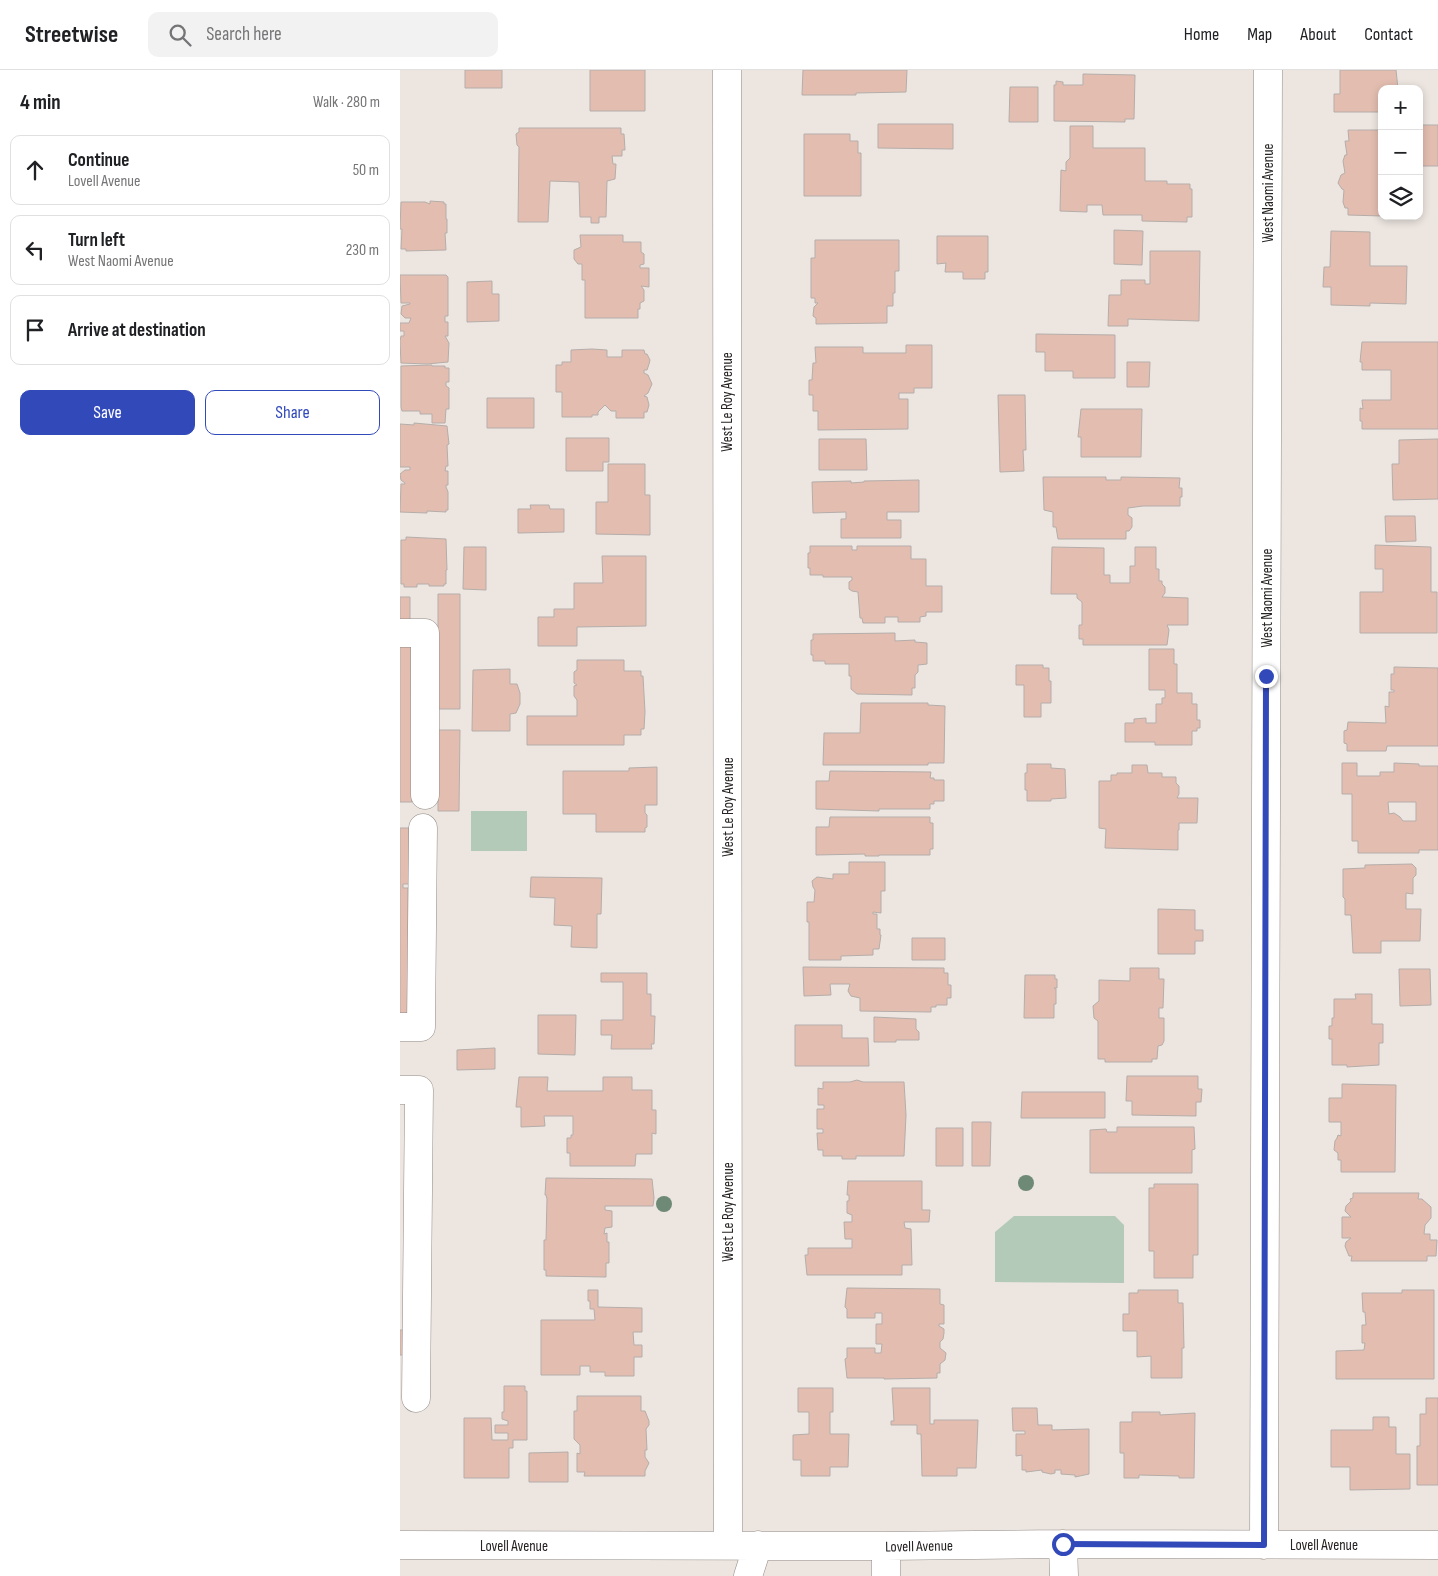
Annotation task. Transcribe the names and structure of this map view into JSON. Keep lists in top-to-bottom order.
{
  "streets": {
    "street": ["West Naomi Avenue", "West Le Roy Avenue", "Lovell Avenue"]
  },
  "crossings": [
    ["West Naomi Avenue", "Lovell Avenue"],
    ["West Le Roy Avenue", "Lovell Avenue"]
  ],
  "page": {
    "header": "Streetwise",
    "search": "Search here",
    "nav": [
      "Home",
      "Map",
      "About",
      "Contact"
    ],
    "heading": ["4 min", "Walk · 280 m"],
    "map_buttons": ["+", "−"],
    "list": [
      ["Continue", "Lovell Avenue", "50 m"],
      ["Turn left", "West Naomi Avenue", "230 m"],
      "Arrive at destination"
    ],
    "buttons": ["Save", "Share"]
  }
}
